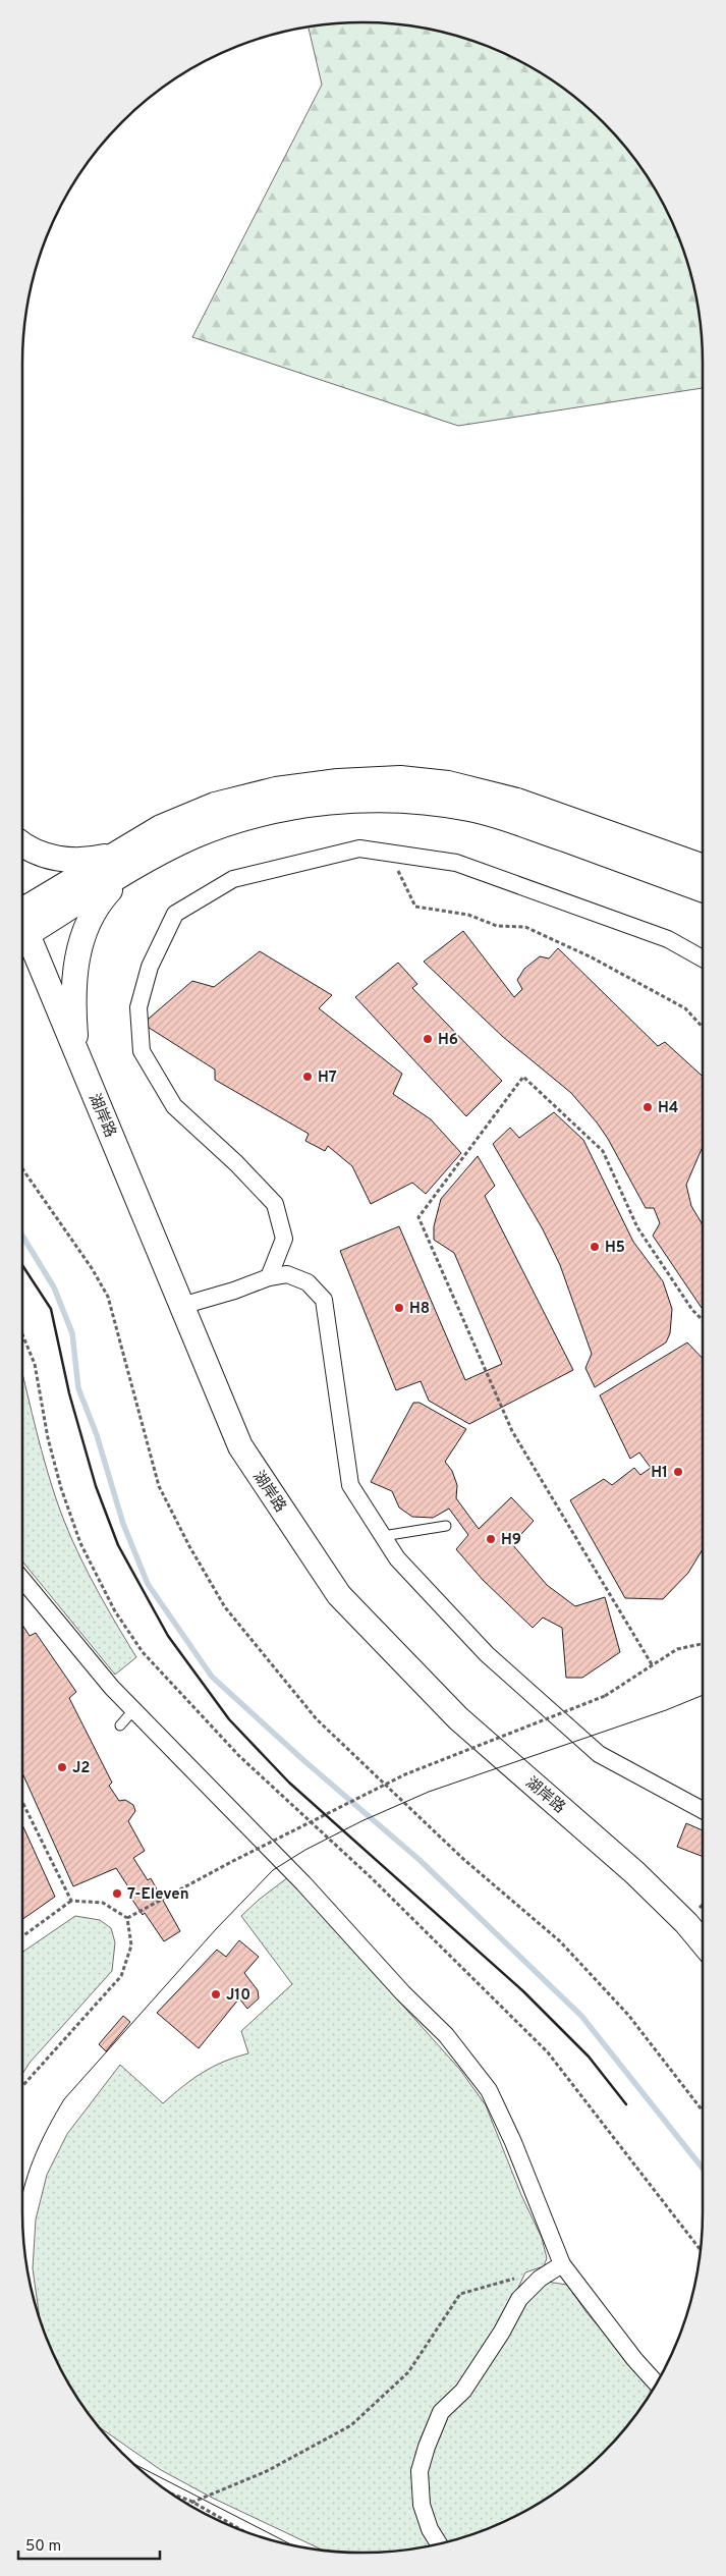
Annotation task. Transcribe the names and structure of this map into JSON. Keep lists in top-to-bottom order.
{
  "streets": {
    "street": ["湖岸路"]
  },
  "places": [
    "H6",
    "H7",
    "H4",
    "H5",
    "H8",
    "H1",
    "H9",
    "J2",
    "7-Eleven",
    "J10"
  ],
  "scale_bar": "50 m"
}
